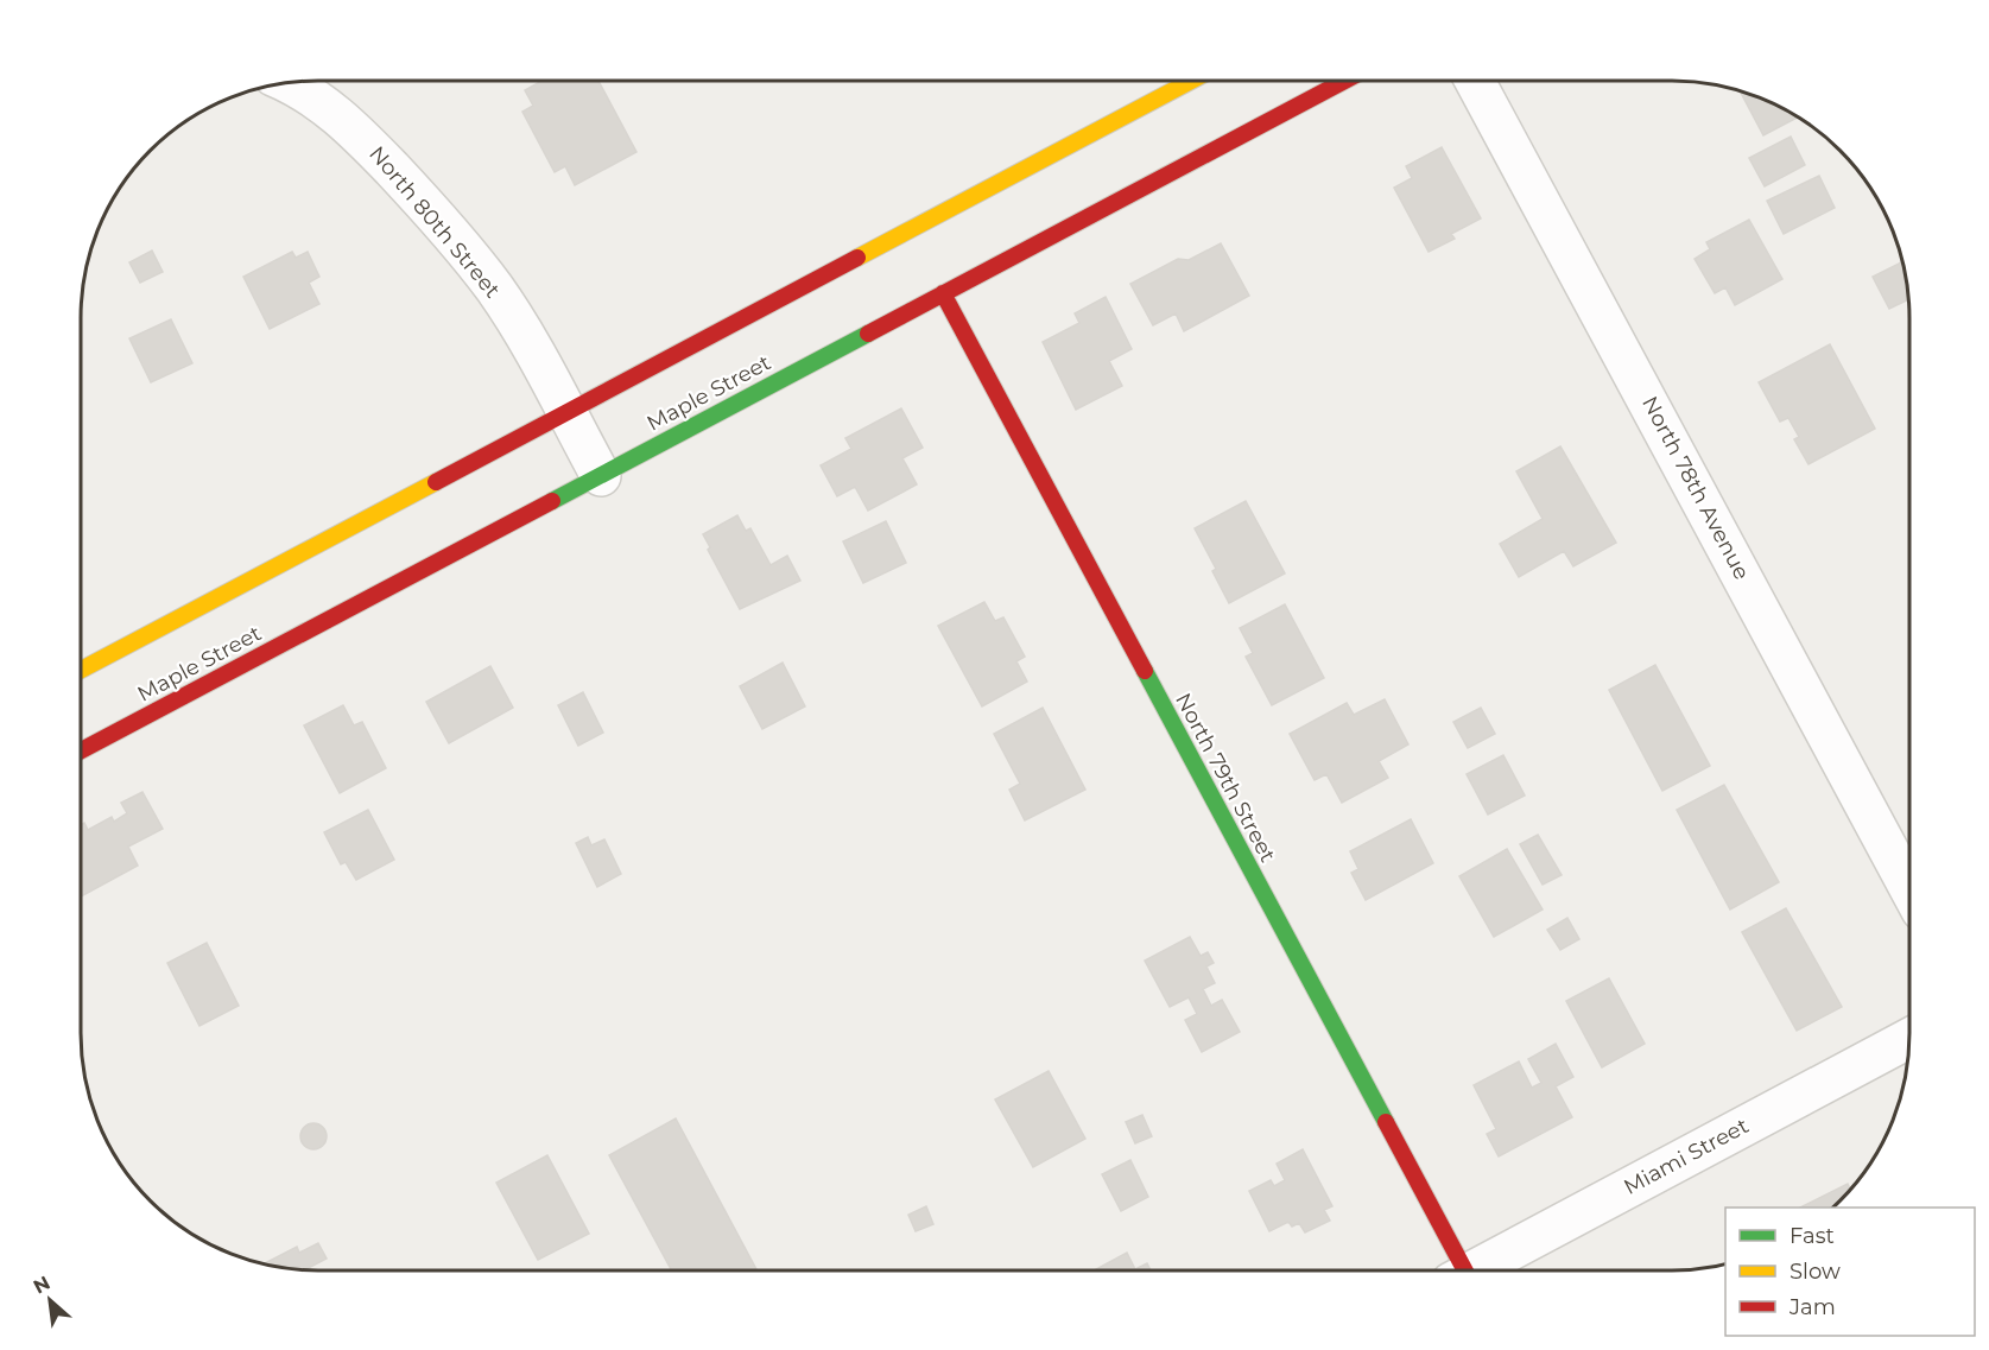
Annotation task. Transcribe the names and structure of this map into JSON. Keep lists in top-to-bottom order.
{
  "streets": {
    "main road": ["Maple Street", "North 79th Street"],
    "street": ["North 80th Street", "North 78th Avenue", "Miami Street"]
  },
  "crossings": [
    ["North 80th Street", "Maple Street"],
    ["Maple Street", "North 79th Street"]
  ],
  "legend": ["Fast", "Slow", "Jam"],
  "north": "top left"
}
